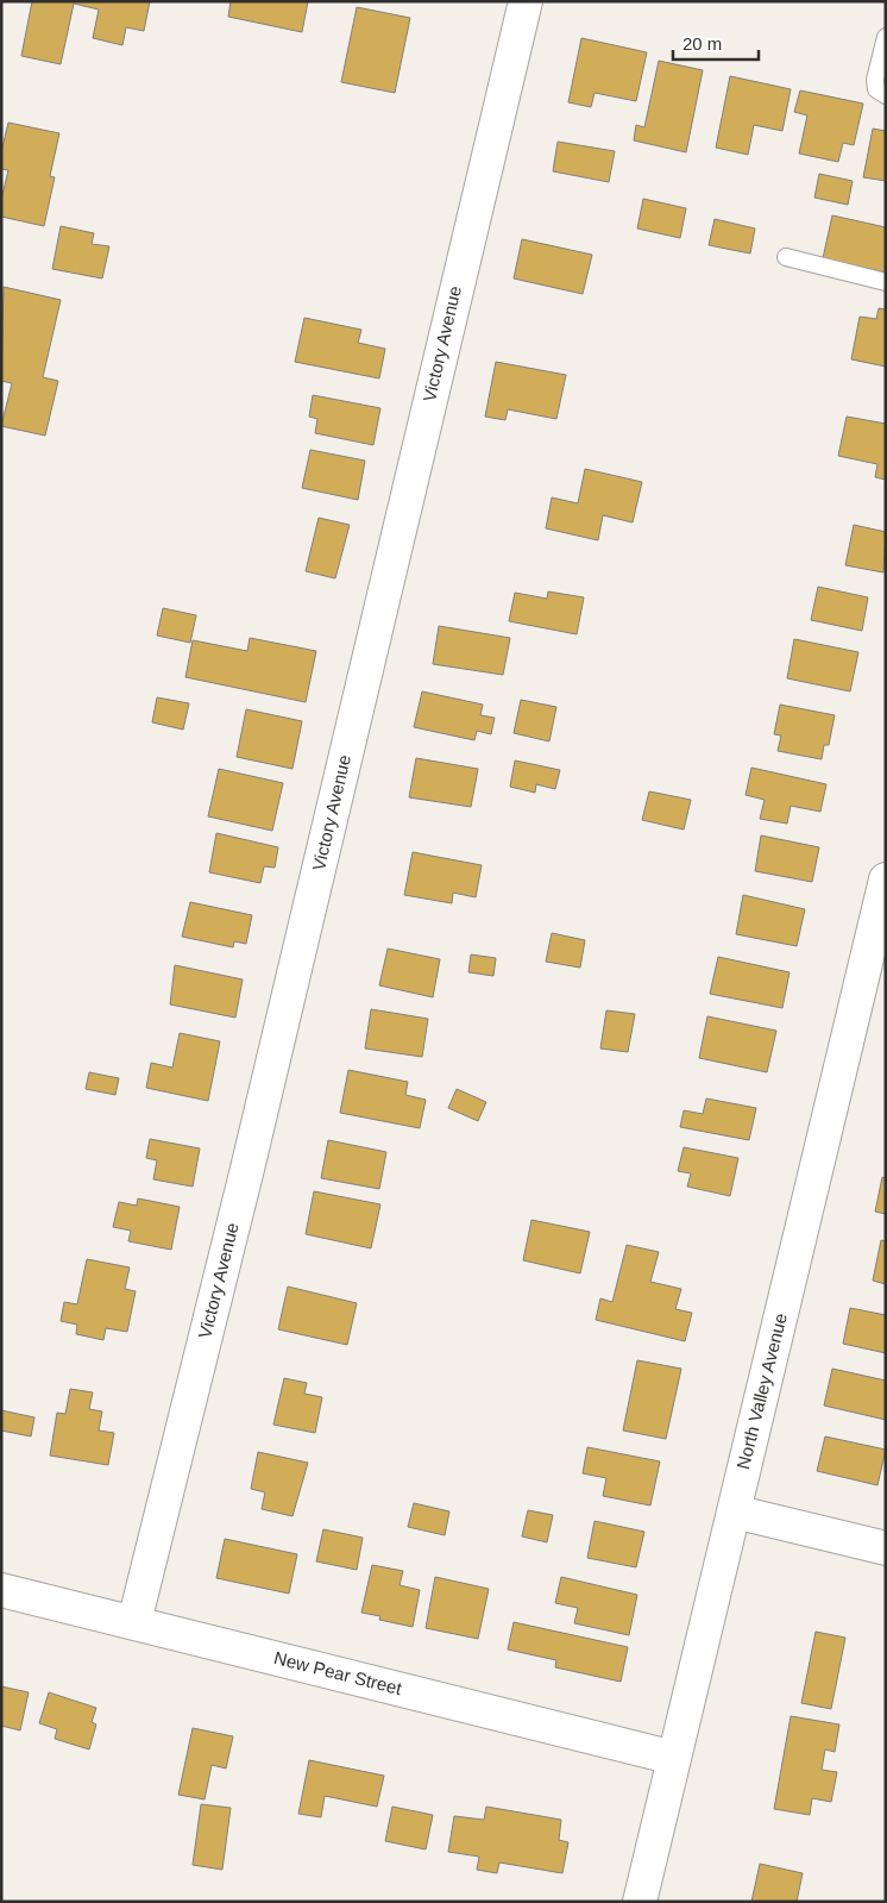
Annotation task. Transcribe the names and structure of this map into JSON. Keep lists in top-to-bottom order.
{
  "streets": {
    "street": ["Victory Avenue", "North Valley Avenue", "New Pear Street"]
  },
  "crossings": [
    ["Victory Avenue", "New Pear Street"],
    ["North Valley Avenue", "New Pear Street"]
  ],
  "scale_bar": "20 m"
}
